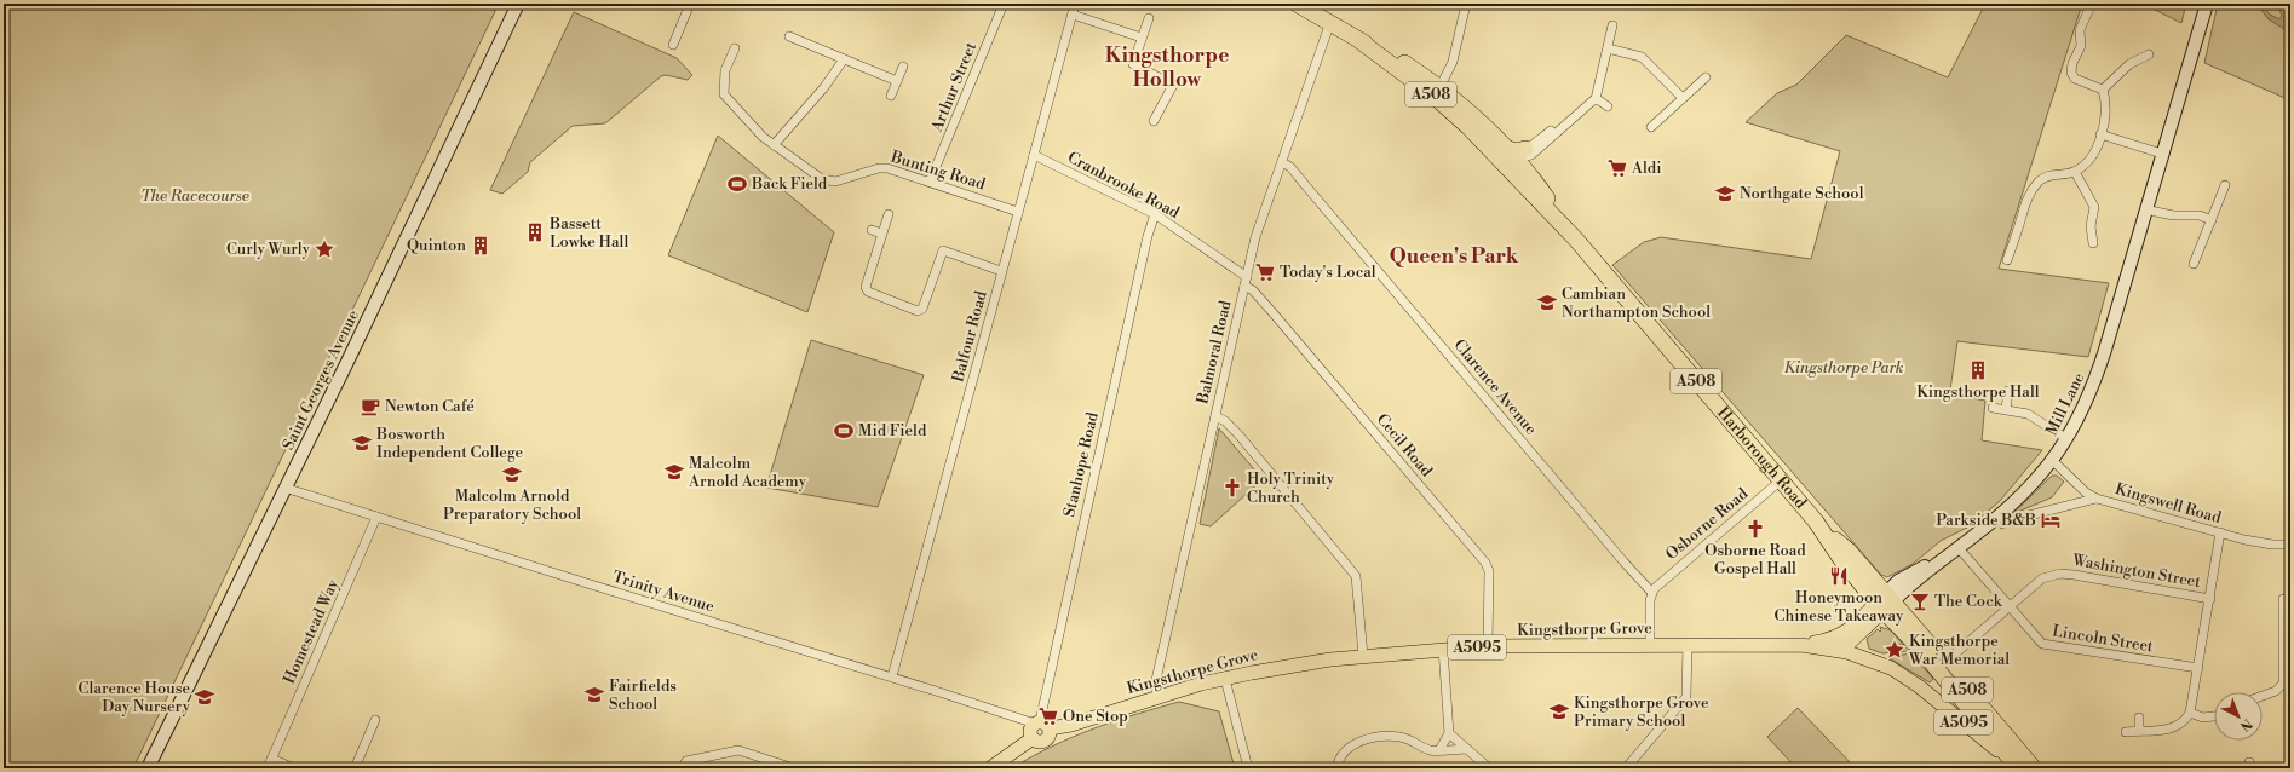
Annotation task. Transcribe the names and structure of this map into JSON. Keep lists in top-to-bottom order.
{
  "streets": {
    "highway": ["A508", "Harborough Road"],
    "main road": ["Kingsthorpe Grove", "A5095"],
    "street": [
      "Arthur Street",
      "Bunting Road",
      "Cranbrooke Road",
      "Balfour Road",
      "Balmoral Road",
      "Saint Georges Avenue",
      "Clarence Avenue",
      "Mill Lane",
      "Cecil Road",
      "Stanhope Road",
      "Kingswell Road",
      "Osborne Road",
      "Washington Street",
      "Trinity Avenue",
      "Homestead Way",
      "Lincoln Street"
    ]
  },
  "crossings": [
    ["Arthur Street", "Bunting Road"],
    ["A508", "Balmoral Road"],
    ["A508", "Harborough Road"],
    ["Bunting Road", "Balfour Road"],
    ["Cranbrooke Road", "Balfour Road"],
    ["Cranbrooke Road", "Balmoral Road"],
    ["Cranbrooke Road", "Cecil Road"],
    ["Cranbrooke Road", "Stanhope Road"],
    ["Balfour Road", "Trinity Avenue"],
    ["Balmoral Road", "Clarence Avenue"],
    ["Balmoral Road", "Cecil Road"],
    ["Balmoral Road", "Kingsthorpe Grove"],
    ["Saint Georges Avenue", "Trinity Avenue"],
    ["Clarence Avenue", "Osborne Road"],
    ["Mill Lane", "Harborough Road"],
    ["Mill Lane", "Kingswell Road"],
    ["Mill Lane", "Lincoln Street"],
    ["Mill Lane", "A5095"],
    ["Cecil Road", "Kingsthorpe Grove"],
    ["Harborough Road", "Osborne Road"],
    ["Harborough Road", "Washington Street"],
    ["Harborough Road", "Kingsthorpe Grove"],
    ["Harborough Road", "A5095"],
    ["Stanhope Road", "Trinity Avenue"],
    ["Stanhope Road", "Kingsthorpe Grove"],
    ["Washington Street", "Lincoln Street"],
    ["Trinity Avenue", "Kingsthorpe Grove"],
    ["Trinity Avenue", "Homestead Way"],
    ["Kingsthorpe Grove", "A5095"]
  ],
  "districts": ["Kingsthorpe Hollow", "Queen's Park"],
  "parks": ["The Racecourse", "Kingsthorpe Park"],
  "places": {
    "supermarket": ["Aldi", "Today's Local", "One Stop"],
    "sports": ["Back Field", "Mid Field"],
    "school or university": [
      "Northgate School",
      "Cambian Northampton School",
      "Bosworth Independent College",
      "Malcolm Arnold Academy",
      "Malcolm Arnold Preparatory School",
      "Fairfields School",
      "Clarence House Day Nursery",
      "Kingsthorpe Grove Primary School"
    ],
    "building": ["Bassett Lowke Hall", "Quinton", "Kingsthorpe Hall"],
    "place": ["Curly Wurly", "Kingsthorpe War Memorial"],
    "cafe": ["Newton Café"],
    "church": ["Holy Trinity Church", "Osborne Road Gospel Hall"],
    "hotel": ["Parkside B&B"],
    "restaurant": ["Honeymoon Chinese Takeaway"],
    "bar": ["The Cock"]
  },
  "north": "bottom right"
}
